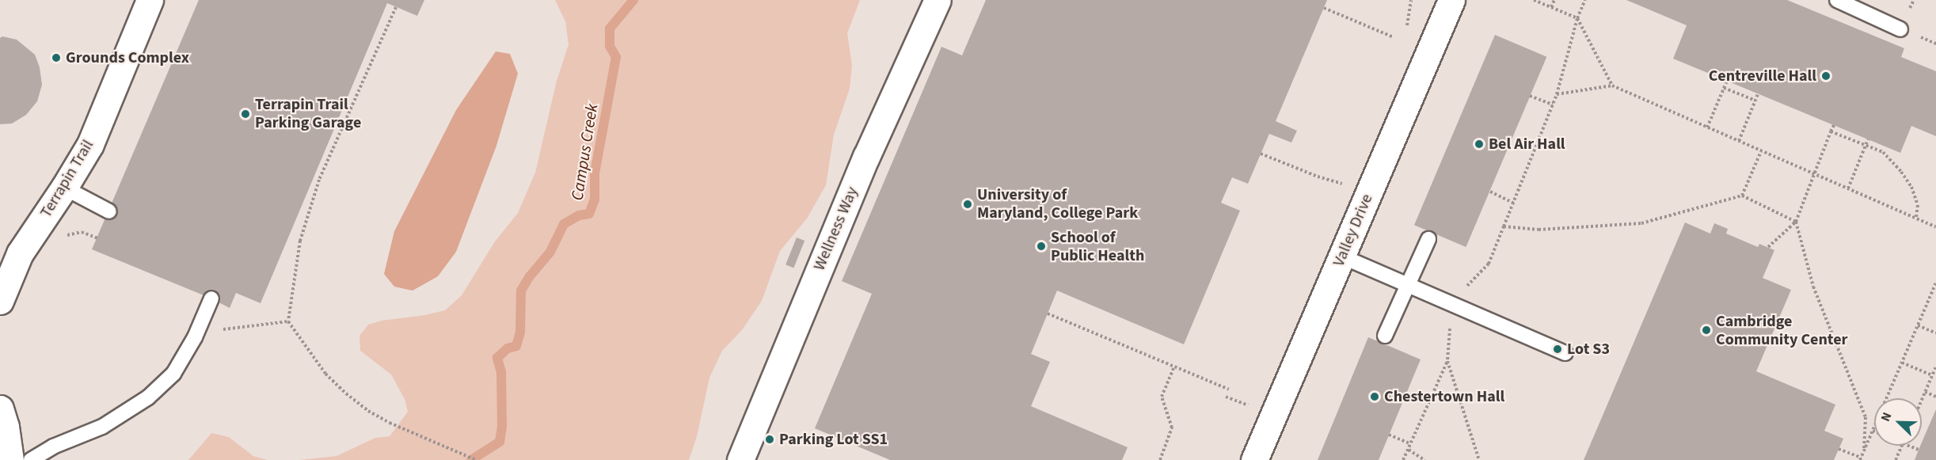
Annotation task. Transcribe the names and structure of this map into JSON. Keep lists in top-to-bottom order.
{
  "streets": {
    "street": ["Terrapin Trail", "Wellness Way", "Valley Drive"]
  },
  "water": ["Campus Creek"],
  "places": [
    "Grounds Complex",
    "Centreville Hall",
    "Terrapin Trail Parking Garage",
    "Bel Air Hall",
    "University of Maryland, College Park",
    "School of Public Health",
    "Cambridge Community Center",
    "Lot S3",
    "Chestertown Hall",
    "Parking Lot SS1"
  ],
  "north": "top left"
}
